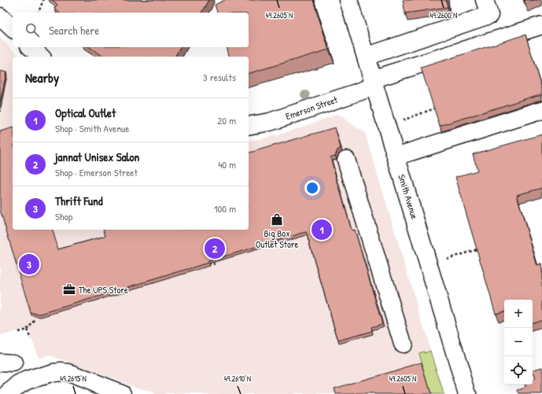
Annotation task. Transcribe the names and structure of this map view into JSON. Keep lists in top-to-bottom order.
{
  "streets": {
    "street": ["Emerson Street", "Smith Avenue"]
  },
  "crossings": [
    ["Emerson Street", "Smith Avenue"]
  ],
  "places": {
    "shop": ["Big Box Outlet Store"],
    "office": ["The UPS Store"]
  },
  "page": {
    "search": "Search here",
    "heading": ["Nearby", "3 results"],
    "list": [
      {
        "mark": "1",
        "name": "Optical Outlet",
        "note": "Shop · Smith Avenue",
        "value": "20 m"
      },
      {
        "mark": "2",
        "name": "jannat Unisex Salon",
        "note": "Shop · Emerson Street",
        "value": "40 m"
      },
      {
        "mark": "3",
        "name": "Thrift Fund",
        "note": "Shop",
        "value": "100 m"
      }
    ],
    "pins": ["1", "2", "3"],
    "map_buttons": ["+", "−"]
  },
  "coordinates": [
    "49.2605°N",
    "49.2600°N",
    "49.2615°N",
    "49.2610°N"
  ]
}
